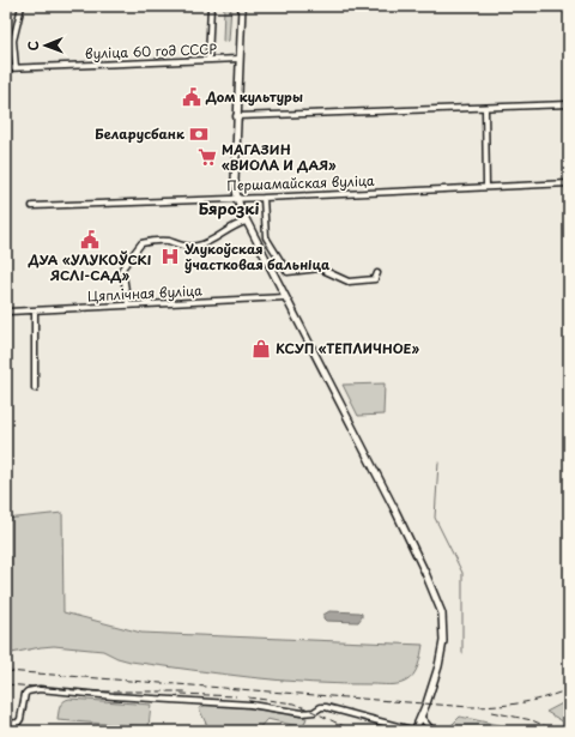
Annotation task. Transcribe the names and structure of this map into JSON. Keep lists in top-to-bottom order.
{
  "streets": {
    "street": ["вуліца 60 год СССР", "Першамайская вуліца", "Цяплічная вуліца"]
  },
  "districts": ["Бярозкі"],
  "places": {
    "public building": ["Дом культуры", "ДУА «УЛУКОЎСКІ ЯСЛІ-САД»"],
    "bank": ["Беларусбанк"],
    "supermarket": ["МАГАЗИН «ВИОЛА И ДАЯ»"],
    "hospital": ["Улукоўская ўчастковая бальніца"],
    "shop": ["КСУП «ТЕПЛИЧНОЕ»"]
  },
  "north": "left"
}
